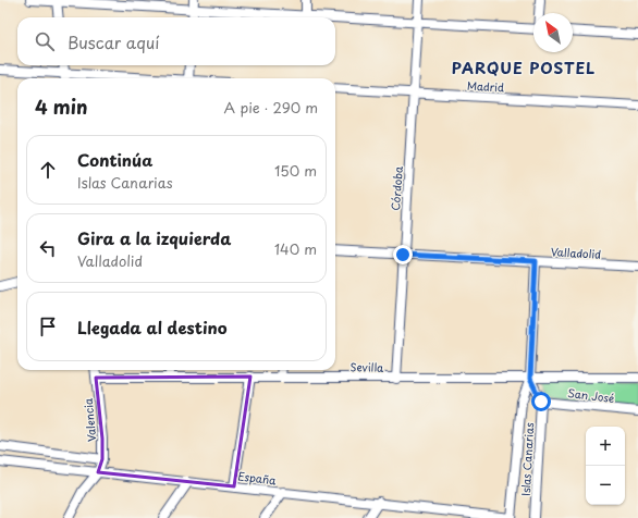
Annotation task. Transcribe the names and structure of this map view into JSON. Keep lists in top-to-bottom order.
{
  "streets": {
    "street": [
      "Madrid",
      "Córdoba",
      "Valladolid",
      "Sevilla",
      "San José",
      "Valencia",
      "Islas Canarias",
      "España"
    ]
  },
  "crossings": [
    ["Madrid", "Córdoba"],
    ["Córdoba", "Valladolid"],
    ["Córdoba", "Sevilla"],
    ["Valladolid", "Islas Canarias"],
    ["Sevilla", "Valencia"],
    ["Sevilla", "Islas Canarias"],
    ["San José", "Islas Canarias"],
    ["Valencia", "España"],
    ["Islas Canarias", "España"]
  ],
  "districts": ["PARQUE POSTEL"],
  "north": "top left",
  "page": {
    "search": "Buscar aquí",
    "heading": ["4 min", "A pie · 290 m"],
    "list": [
      ["Continúa", "Islas Canarias", "150 m"],
      ["Gira a la izquierda", "Valladolid", "140 m"],
      "Llegada al destino"
    ],
    "map_buttons": ["+", "−"]
  }
}
